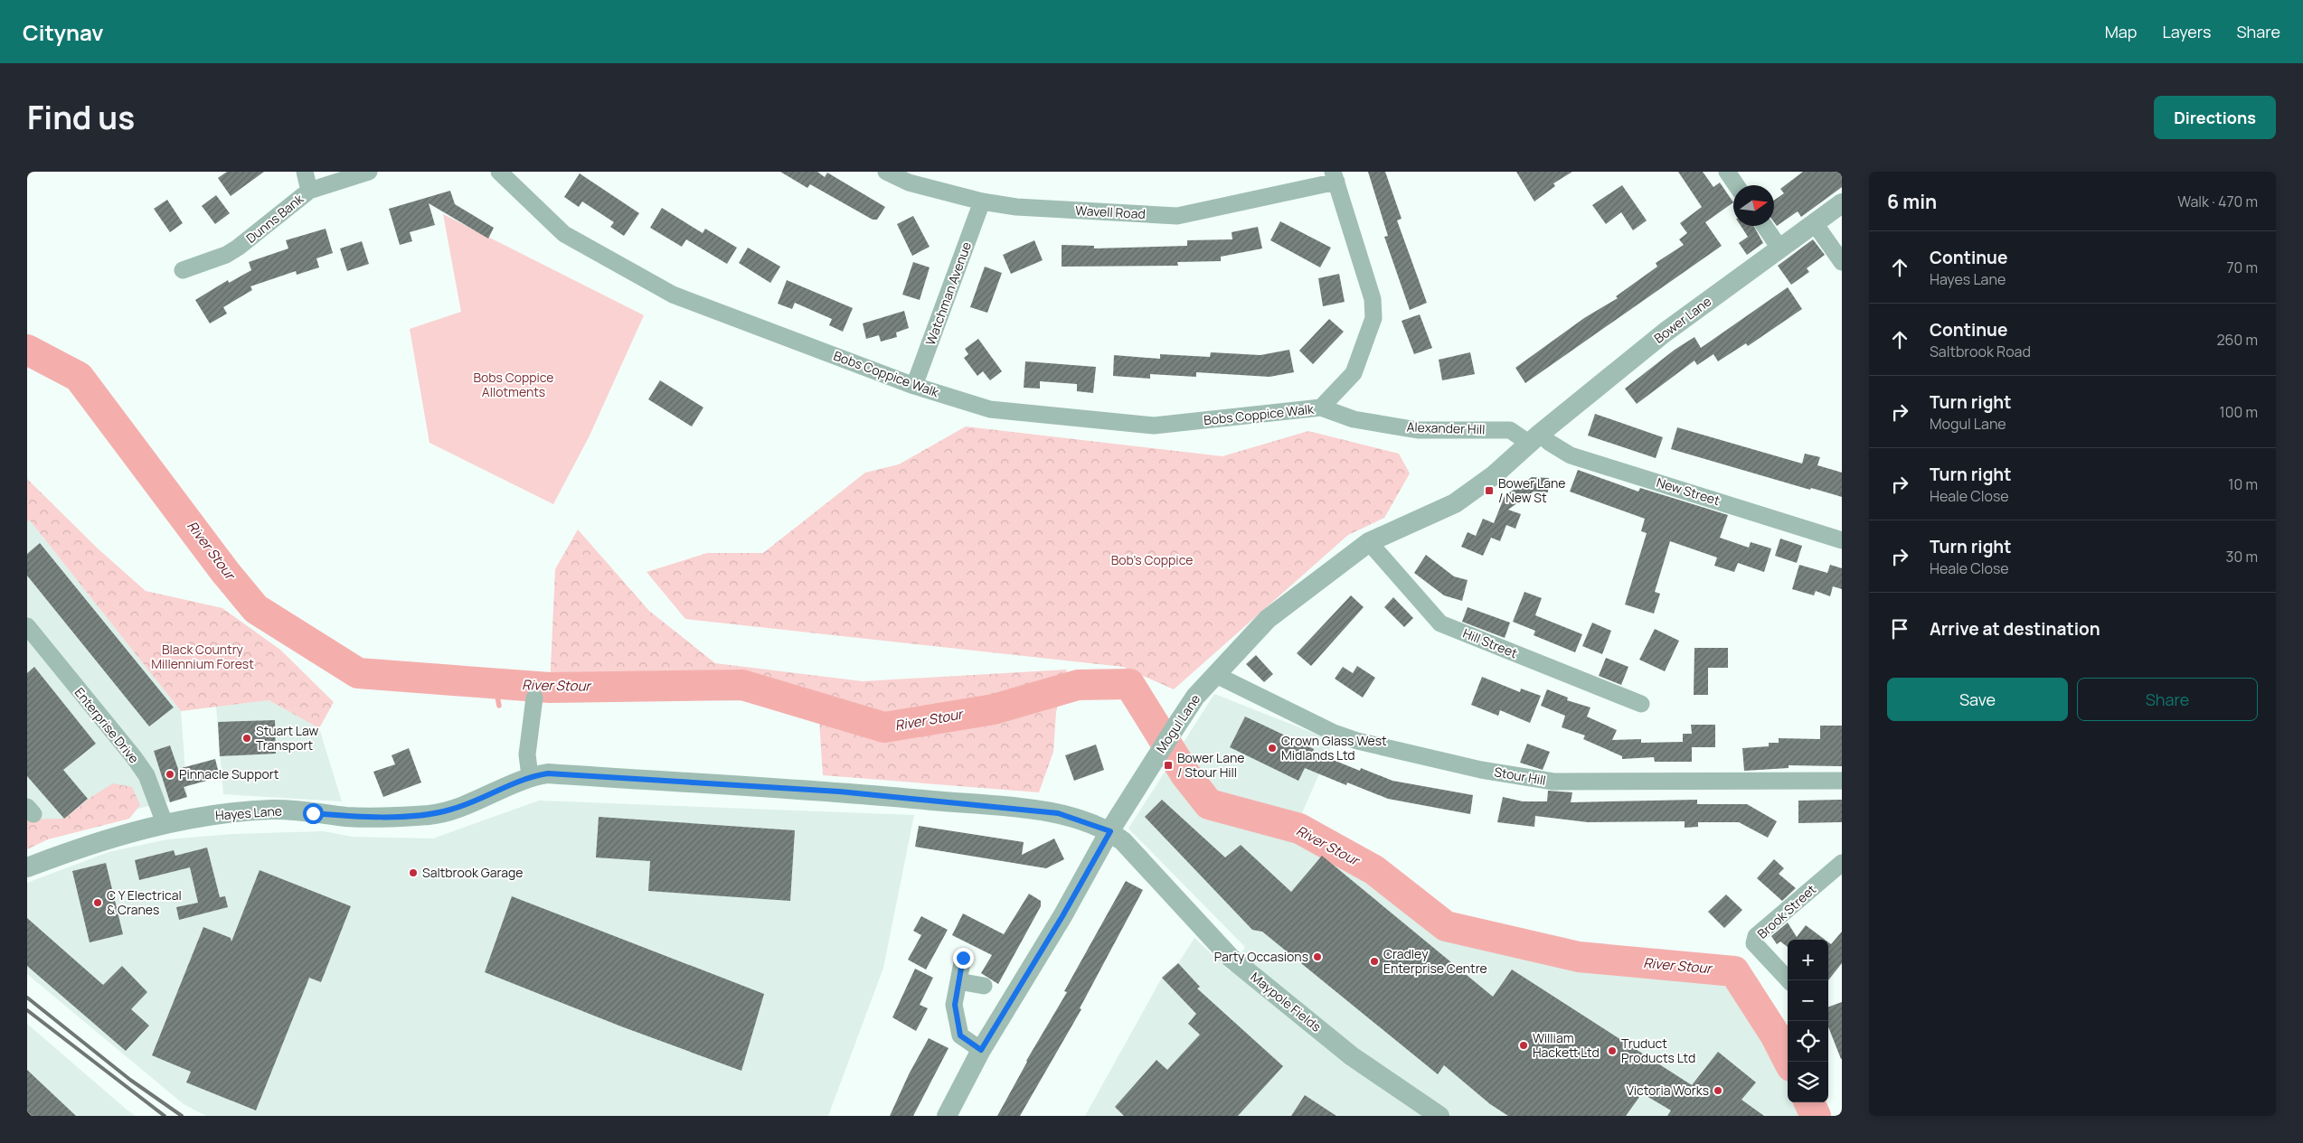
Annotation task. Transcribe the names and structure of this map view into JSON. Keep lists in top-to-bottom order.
{
  "streets": {
    "street": [
      "Wavell Road",
      "Dunns Bank",
      "Watchman Avenue",
      "Bower Lane",
      "Bobs Coppice Walk",
      "Alexander Hill",
      "New Street",
      "Hill Street",
      "Mogul Lane",
      "Enterprise Drive",
      "Stour Hill",
      "Hayes Lane",
      "Brook Street",
      "Maypole Fields"
    ]
  },
  "crossings": [
    ["Wavell Road", "Watchman Avenue"],
    ["Watchman Avenue", "Bobs Coppice Walk"],
    ["Bower Lane", "Alexander Hill"],
    ["Bower Lane", "New Street"],
    ["Bower Lane", "Mogul Lane"],
    ["Bobs Coppice Walk", "Alexander Hill"],
    ["Alexander Hill", "New Street"],
    ["Alexander Hill", "Mogul Lane"],
    ["New Street", "Mogul Lane"],
    ["Hill Street", "Mogul Lane"],
    ["Mogul Lane", "Stour Hill"],
    ["Mogul Lane", "Hayes Lane"],
    ["Mogul Lane", "Maypole Fields"],
    ["Enterprise Drive", "Hayes Lane"],
    ["Hayes Lane", "Maypole Fields"]
  ],
  "water": ["River Stour"],
  "parks": ["Bobs Coppice Allotments", "Bob's Coppice", "Black Country Millennium Forest"],
  "places": {
    "transit": ["Bower Lane / New St", "Bower Lane / Stour Hill"],
    "other": [
      "Stuart Law Transport",
      "Crown Glass West Midlands Ltd",
      "Pinnacle Support",
      "Saltbrook Garage",
      "C Y Electrical & Cranes",
      "Party Occasions",
      "Cradley Enterprise Centre",
      "William Hackett Ltd",
      "Truduct Products Ltd",
      "Victoria Works"
    ]
  },
  "north": "right",
  "page": {
    "header": "Citynav",
    "nav": ["Map", "Layers", "Share"],
    "title": "Find us",
    "buttons": [
      "Directions",
      ["Save", "Share"]
    ],
    "heading": ["6 min", "Walk · 470 m"],
    "list": [
      ["Continue", "Hayes Lane", "70 m"],
      ["Continue", "Saltbrook Road", "260 m"],
      ["Turn right", "Mogul Lane", "100 m"],
      ["Turn right", "Heale Close", "10 m"],
      ["Turn right", "Heale Close", "30 m"],
      "Arrive at destination"
    ],
    "map_buttons": ["+", "−"]
  }
}
